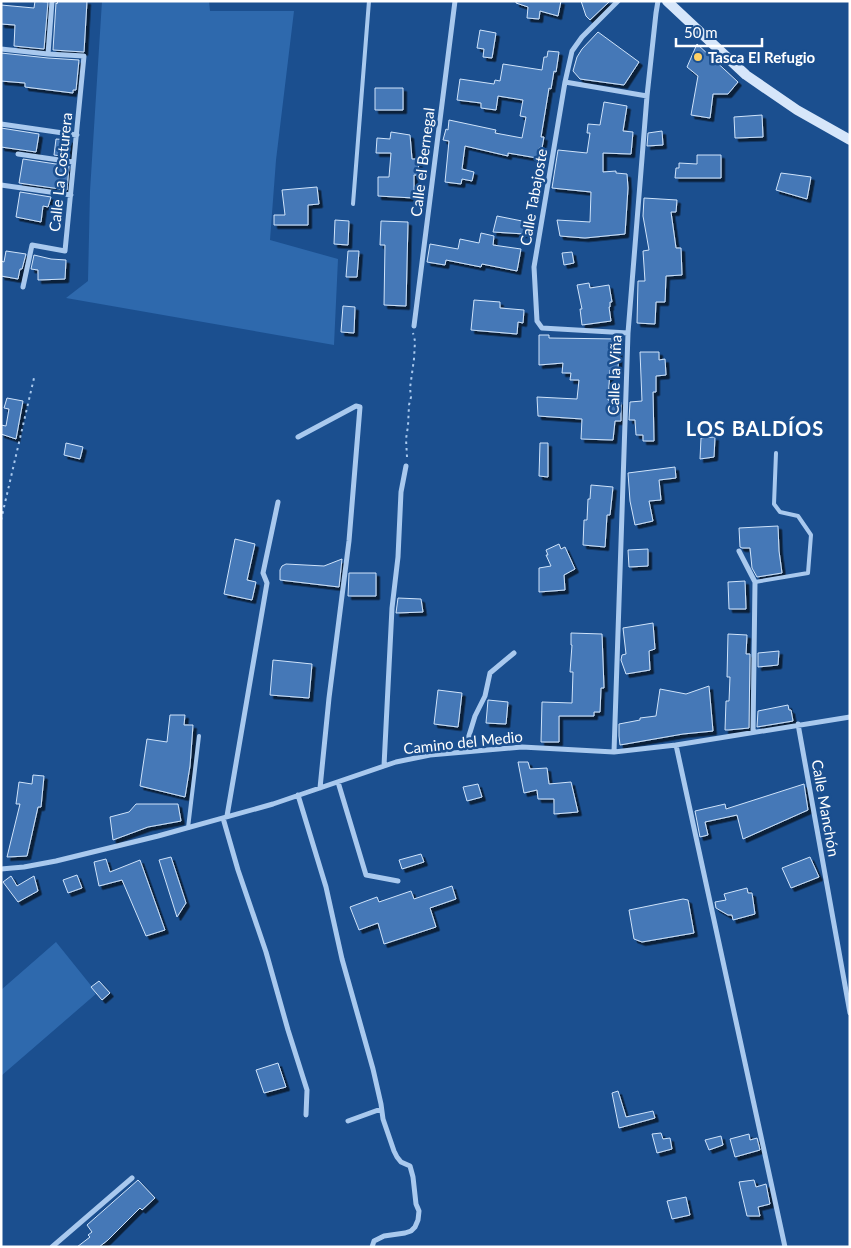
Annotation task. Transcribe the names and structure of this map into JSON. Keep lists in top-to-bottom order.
{
  "streets": {
    "street": [
      "Calle el Bernegal",
      "Calle La Costurera",
      "Calle Tabajoste",
      "Calle la Viña",
      "Camino del Medio",
      "Calle Manchón"
    ]
  },
  "crossings": [
    ["Calle Tabajoste", "Calle la Viña"],
    ["Calle la Viña", "Camino del Medio"],
    ["Camino del Medio", "Calle Manchón"]
  ],
  "districts": ["LOS BALDÍOS"],
  "places": ["Tasca El Refugio"],
  "scale_bar": "50 m"
}
